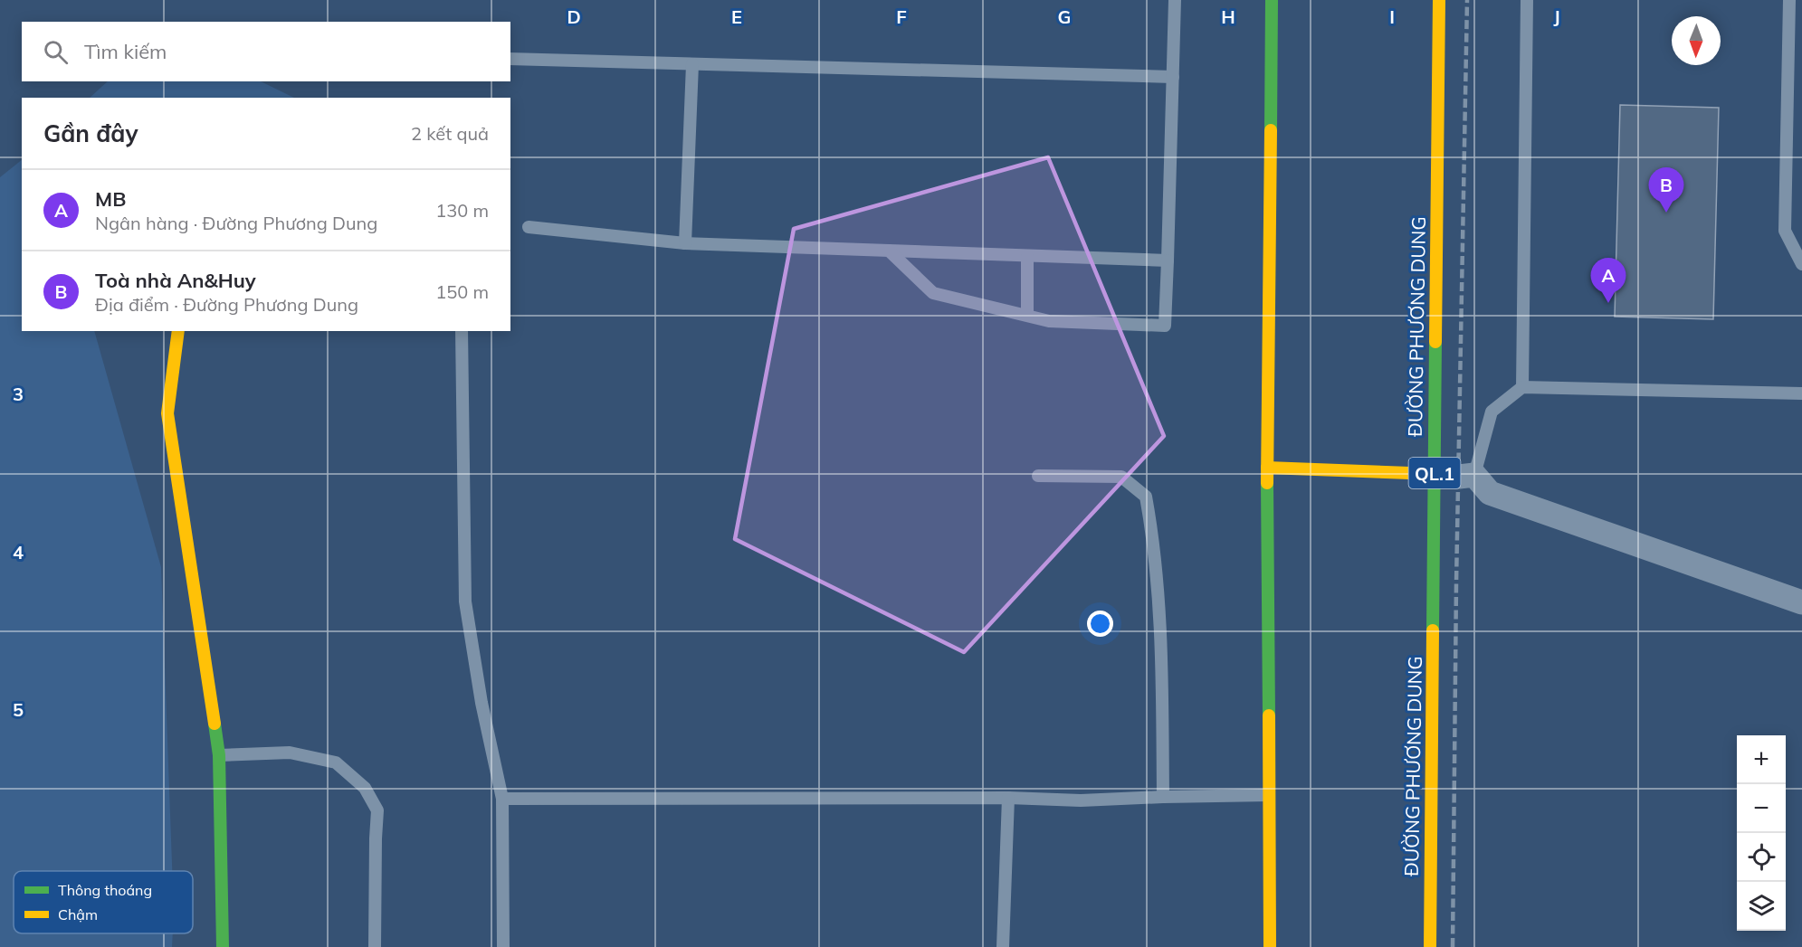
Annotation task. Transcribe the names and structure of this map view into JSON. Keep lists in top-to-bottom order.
{
  "streets": {
    "main road": ["ĐƯỜNG PHƯƠNG DUNG", "QL.1"]
  },
  "legend": ["Thông thoáng", "Chậm"],
  "north": "bottom",
  "page": {
    "search": "Tìm kiếm",
    "heading": ["Gần đây", "2 kết quả"],
    "pins": ["B", "A"],
    "list": [
      {
        "mark": "A",
        "name": "MB",
        "note": "Ngân hàng · Đường Phương Dung",
        "value": "130 m"
      },
      {
        "mark": "B",
        "name": "Toà nhà An&Huy",
        "note": "Địa điểm · Đường Phương Dung",
        "value": "150 m"
      }
    ],
    "map_buttons": ["+", "−"]
  },
  "grid": {
    "columns": [
      "D",
      "E",
      "F",
      "G",
      "H",
      "I",
      "J"
    ],
    "rows": ["3", "4", "5"]
  }
}
